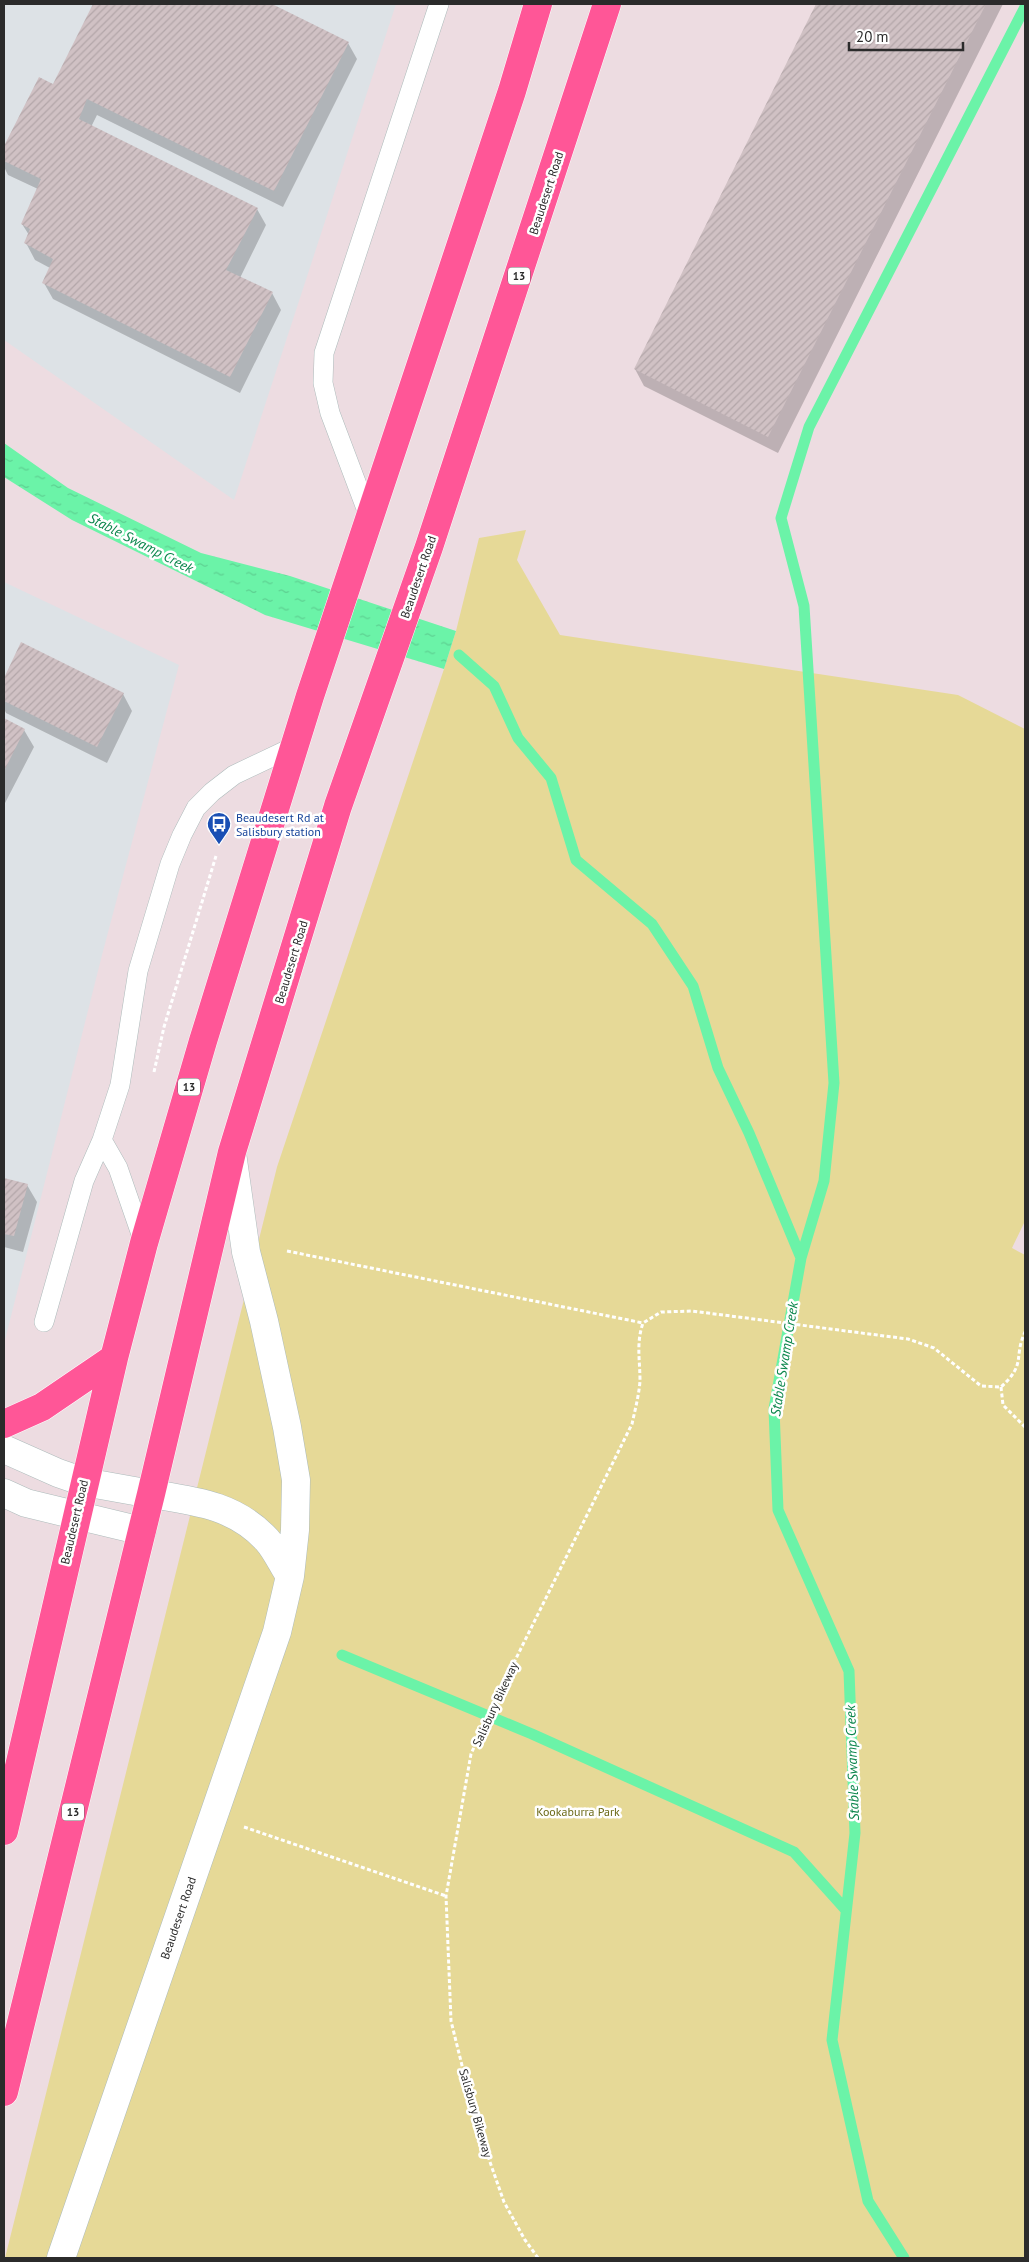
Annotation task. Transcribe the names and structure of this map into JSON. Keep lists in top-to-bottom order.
{
  "streets": {
    "highway": ["Beaudesert Road", "13"],
    "path": ["Salisbury Bikeway"]
  },
  "water": ["Stable Swamp Creek"],
  "parks": ["Kookaburra Park"],
  "places": {
    "bus stop": ["Beaudesert Rd at Salisbury station"]
  },
  "scale_bar": "20 m"
}
